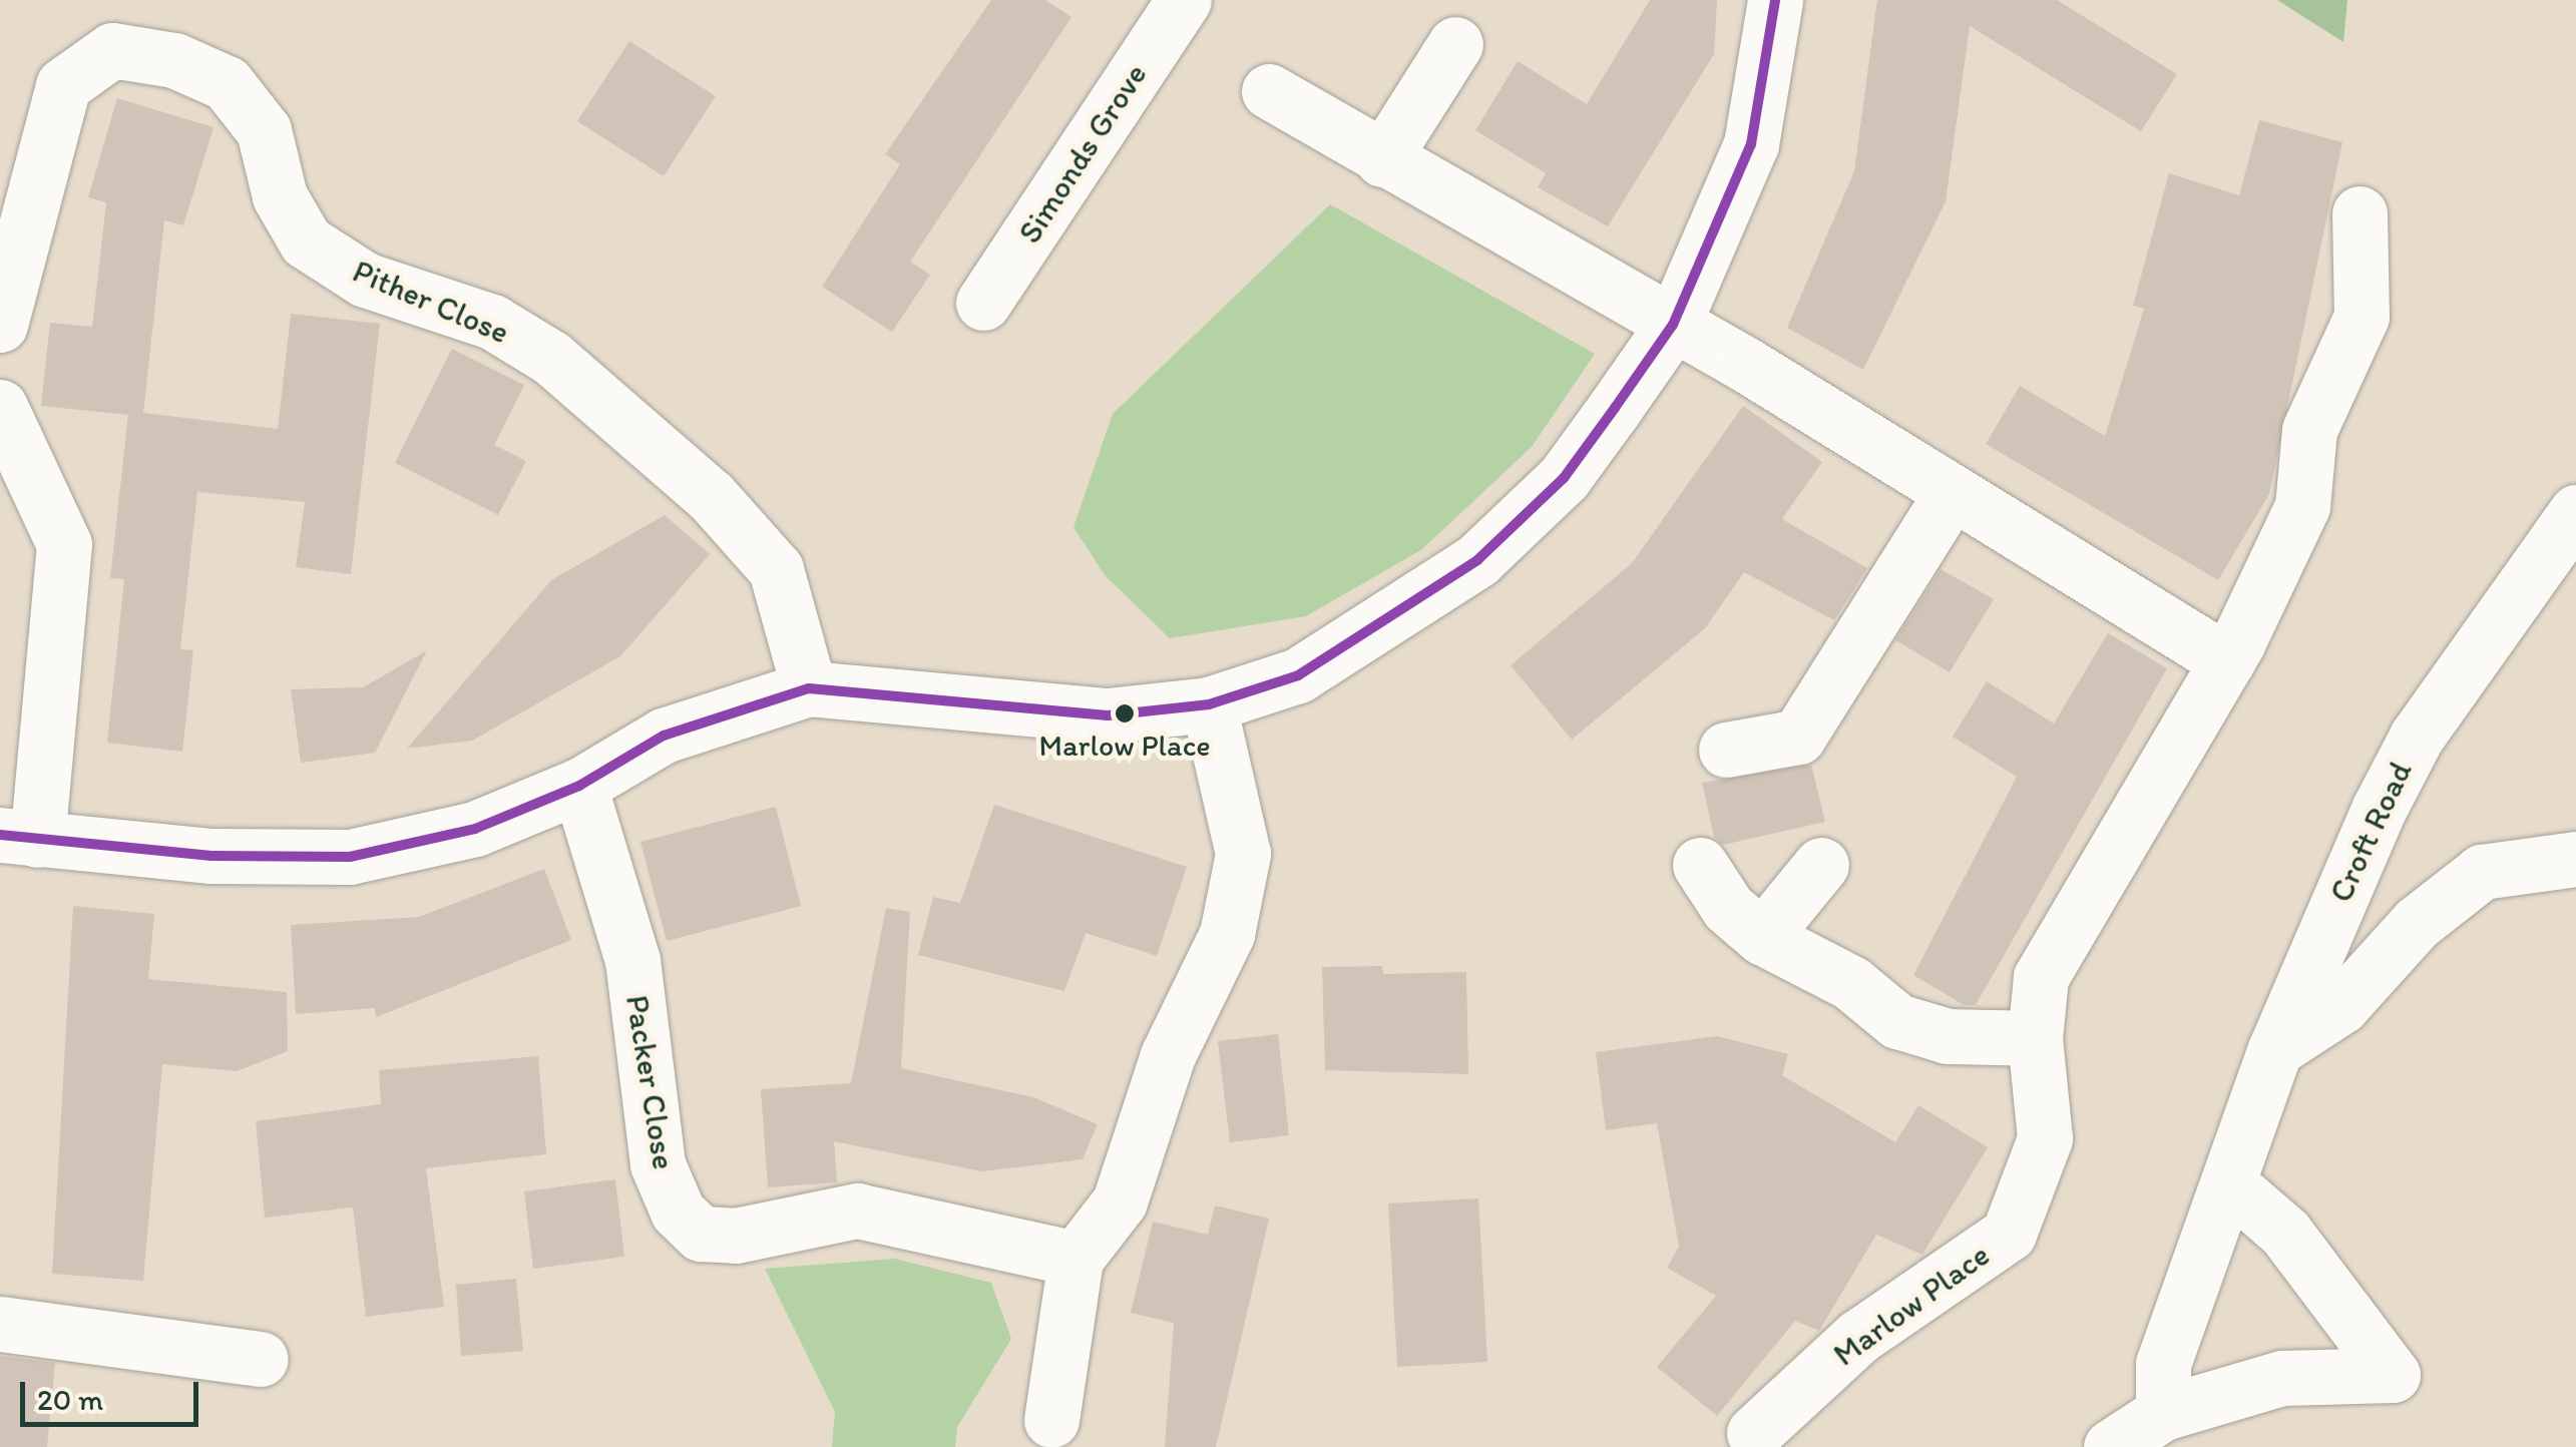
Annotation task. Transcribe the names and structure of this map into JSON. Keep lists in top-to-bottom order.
{
  "streets": {
    "street": [
      "Simonds Grove",
      "Pither Close",
      "Croft Road",
      "Packer Close",
      "Marlow Place"
    ]
  },
  "places": ["Marlow Place"],
  "scale_bar": "20 m"
}
